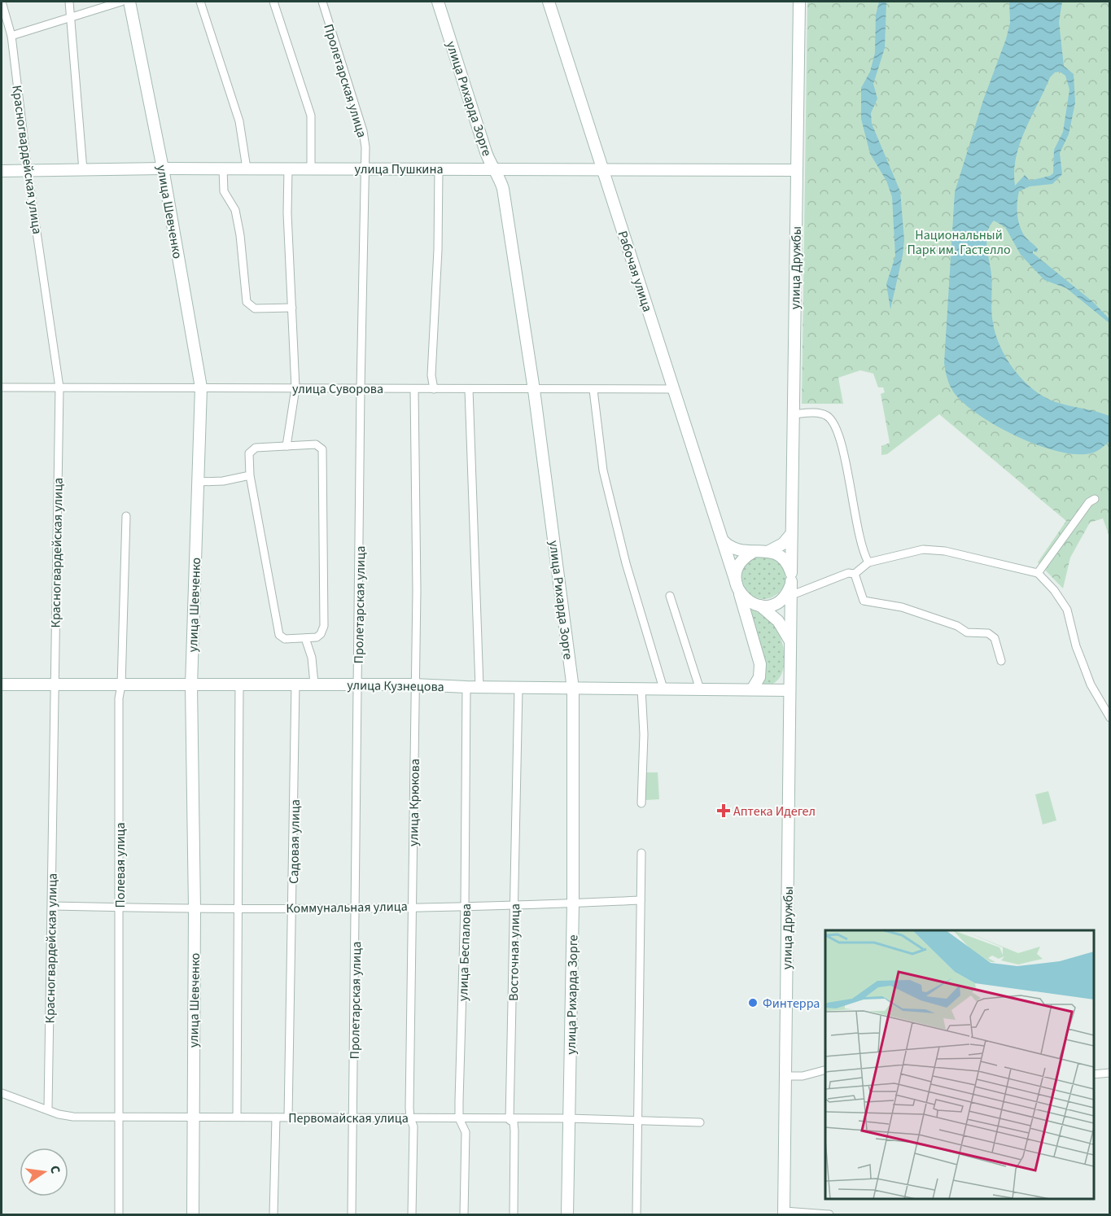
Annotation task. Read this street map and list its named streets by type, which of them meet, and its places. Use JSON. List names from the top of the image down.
{
  "streets": {
    "street": [
      "Пролетарская улица",
      "улица Рихарда Зорге",
      "Красногвардейская улица",
      "улица Пушкина",
      "улица Шевченко",
      "улица Дружбы",
      "Рабочая улица",
      "улица Суворова",
      "улица Кузнецова",
      "улица Крюкова",
      "Садовая улица",
      "Полевая улица",
      "Коммунальная улица",
      "улица Беспалова",
      "Восточная улица",
      "Первомайская улица"
    ]
  },
  "crossings": [
    ["Пролетарская улица", "улица Пушкина"],
    ["Пролетарская улица", "улица Суворова"],
    ["Пролетарская улица", "улица Кузнецова"],
    ["Пролетарская улица", "Коммунальная улица"],
    ["Пролетарская улица", "Первомайская улица"],
    ["улица Рихарда Зорге", "улица Пушкина"],
    ["улица Рихарда Зорге", "улица Суворова"],
    ["улица Рихарда Зорге", "улица Кузнецова"],
    ["улица Рихарда Зорге", "Коммунальная улица"],
    ["улица Рихарда Зорге", "Первомайская улица"],
    ["Красногвардейская улица", "улица Пушкина"],
    ["Красногвардейская улица", "улица Суворова"],
    ["Красногвардейская улица", "улица Кузнецова"],
    ["Красногвардейская улица", "Коммунальная улица"],
    ["Красногвардейская улица", "Первомайская улица"],
    ["улица Пушкина", "улица Шевченко"],
    ["улица Пушкина", "улица Дружбы"],
    ["улица Пушкина", "Рабочая улица"],
    ["улица Шевченко", "улица Суворова"],
    ["улица Шевченко", "улица Кузнецова"],
    ["улица Шевченко", "Коммунальная улица"],
    ["улица Шевченко", "Первомайская улица"],
    ["улица Дружбы", "Рабочая улица"],
    ["улица Дружбы", "улица Кузнецова"],
    ["Рабочая улица", "улица Суворова"],
    ["Рабочая улица", "улица Кузнецова"],
    ["улица Суворова", "улица Крюкова"],
    ["улица Кузнецова", "улица Крюкова"],
    ["улица Кузнецова", "Садовая улица"],
    ["улица Кузнецова", "Полевая улица"],
    ["улица Кузнецова", "улица Беспалова"],
    ["улица Кузнецова", "Восточная улица"],
    ["улица Крюкова", "Коммунальная улица"],
    ["улица Крюкова", "Первомайская улица"],
    ["Садовая улица", "Коммунальная улица"],
    ["Садовая улица", "Первомайская улица"],
    ["Полевая улица", "Коммунальная улица"],
    ["Полевая улица", "Первомайская улица"],
    ["Коммунальная улица", "улица Беспалова"],
    ["Коммунальная улица", "Восточная улица"],
    ["улица Беспалова", "Первомайская улица"],
    ["Восточная улица", "Первомайская улица"]
  ],
  "parks": ["Национальный Парк им. Гастелло"],
  "places": {
    "health": ["Аптека Идегел"],
    "other": ["Финтерра"]
  },
  "north": "right"
}
